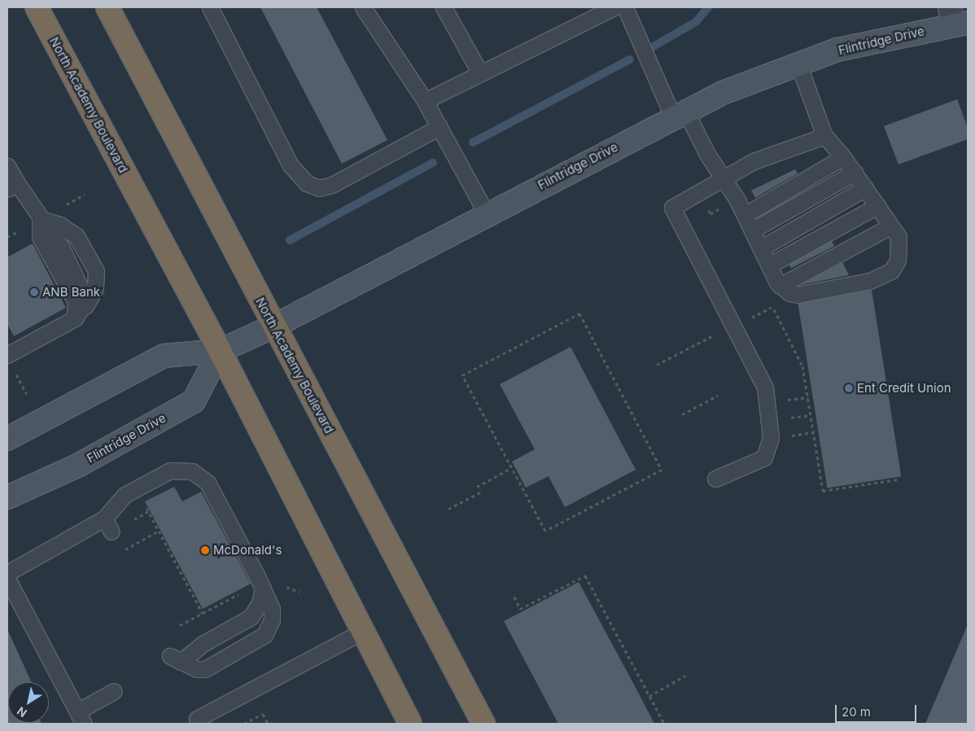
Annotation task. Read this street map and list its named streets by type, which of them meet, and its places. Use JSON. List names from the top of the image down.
{
  "streets": {
    "highway": ["North Academy Boulevard"],
    "street": ["Flintridge Drive"]
  },
  "crossings": [
    ["Flintridge Drive", "North Academy Boulevard"]
  ],
  "places": ["ANB Bank", "Ent Credit Union", "McDonald's"],
  "scale_bar": "20 m",
  "north": "bottom left"
}
